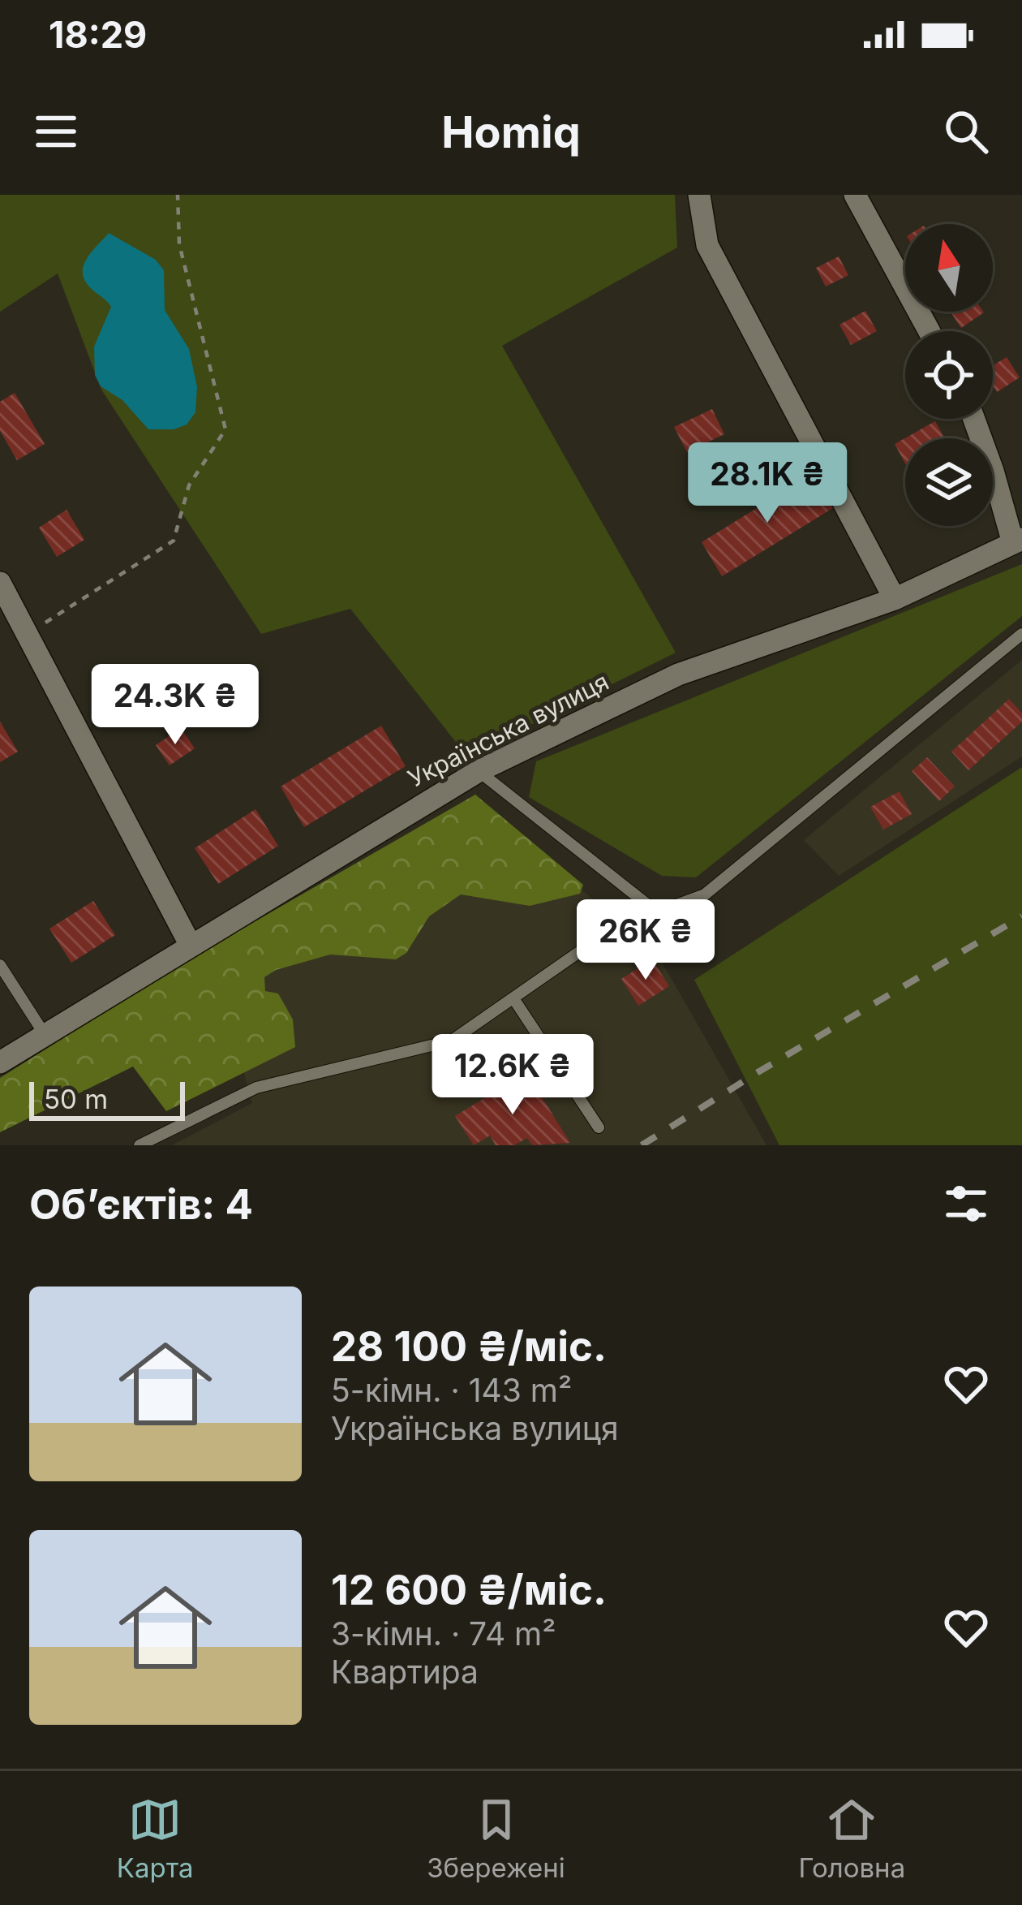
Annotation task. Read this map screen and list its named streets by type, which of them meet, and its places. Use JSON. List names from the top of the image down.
{
  "streets": {
    "street": ["Українська вулиця"]
  },
  "scale_bar": "50 m",
  "north": "top",
  "page": {
    "status": "18:29",
    "header": "Homiq",
    "price": [
      "28.1K ₴",
      "24.3K ₴",
      "26K ₴",
      "12.6K ₴"
    ],
    "scale": "50 m",
    "heading": "Об’єктів: 4",
    "list": [
      {
        "name": "28 100 ₴/міс.",
        "note": "5-кімн. · 143 m² · Українська вулиця"
      },
      {
        "name": "12 600 ₴/міс.",
        "note": "3-кімн. · 74 m² · Квартира"
      }
    ],
    "tabs": ["Карта", "Збережені", "Головна"]
  }
}
